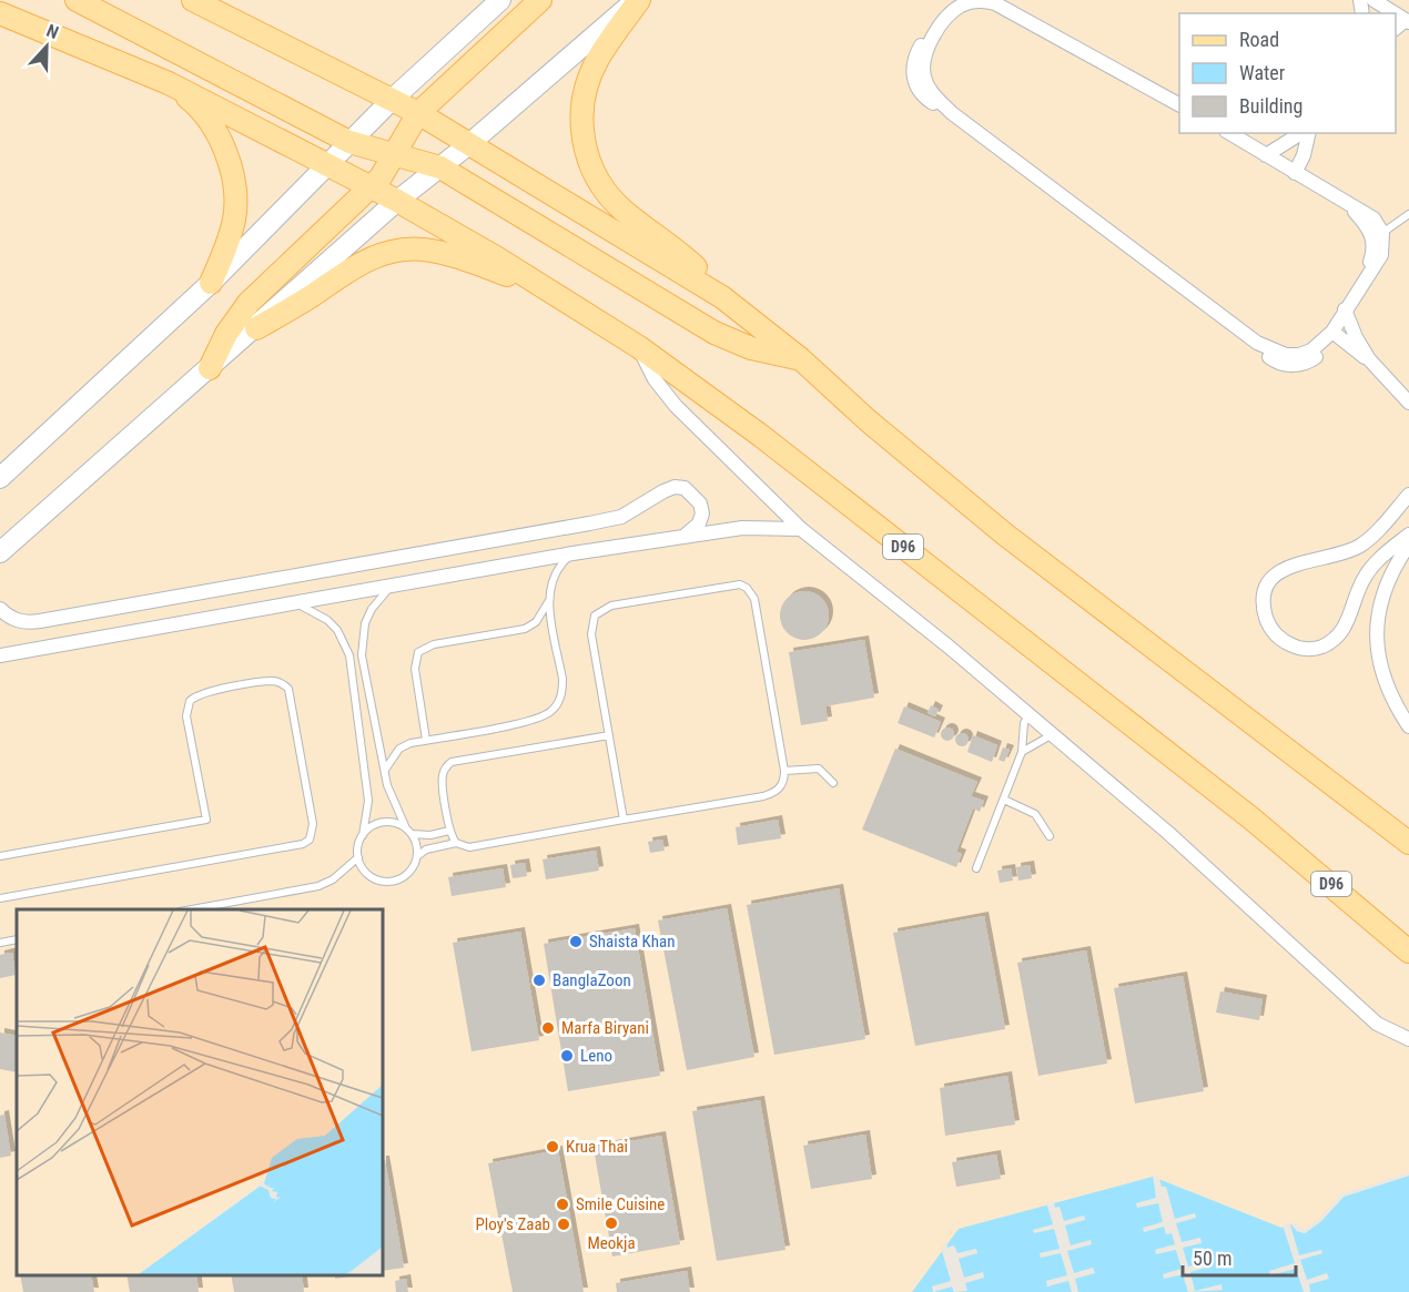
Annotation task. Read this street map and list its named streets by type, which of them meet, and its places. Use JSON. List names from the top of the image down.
{
  "streets": {
    "main road": ["D96"]
  },
  "places": [
    "Shaista Khan",
    "BanglaZoon",
    "Marfa Biryani",
    "Leno",
    "Krua Thai",
    "Smile Cuisine",
    "Meokja",
    "Ploy's Zaab"
  ],
  "legend": ["Road", "Water", "Building"],
  "scale_bar": "50 m",
  "north": "top"
}
